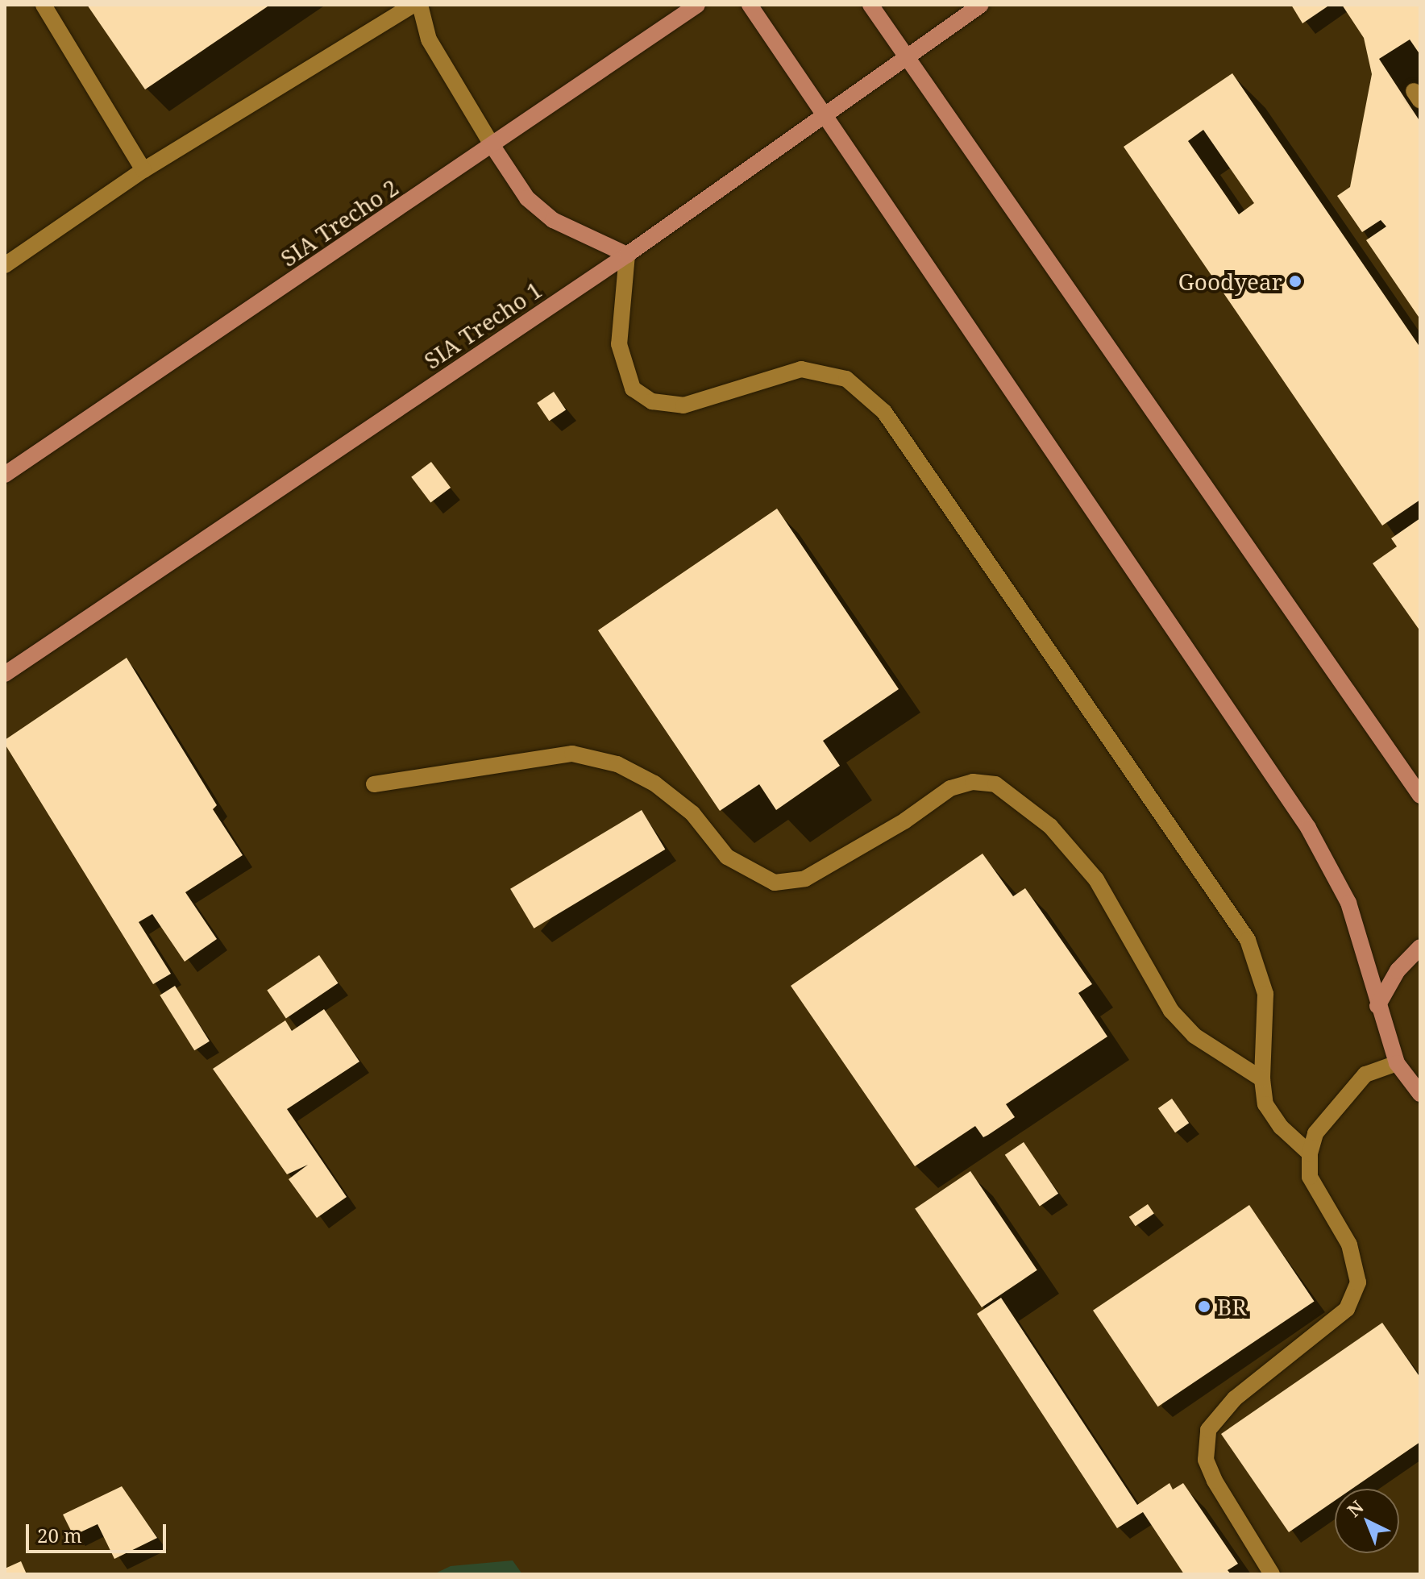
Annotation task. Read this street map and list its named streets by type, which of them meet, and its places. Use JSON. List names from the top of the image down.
{
  "streets": {
    "main road": ["SIA Trecho 2", "SIA Trecho 1"]
  },
  "places": ["Goodyear", "BR"],
  "scale_bar": "20 m",
  "north": "top left"
}
